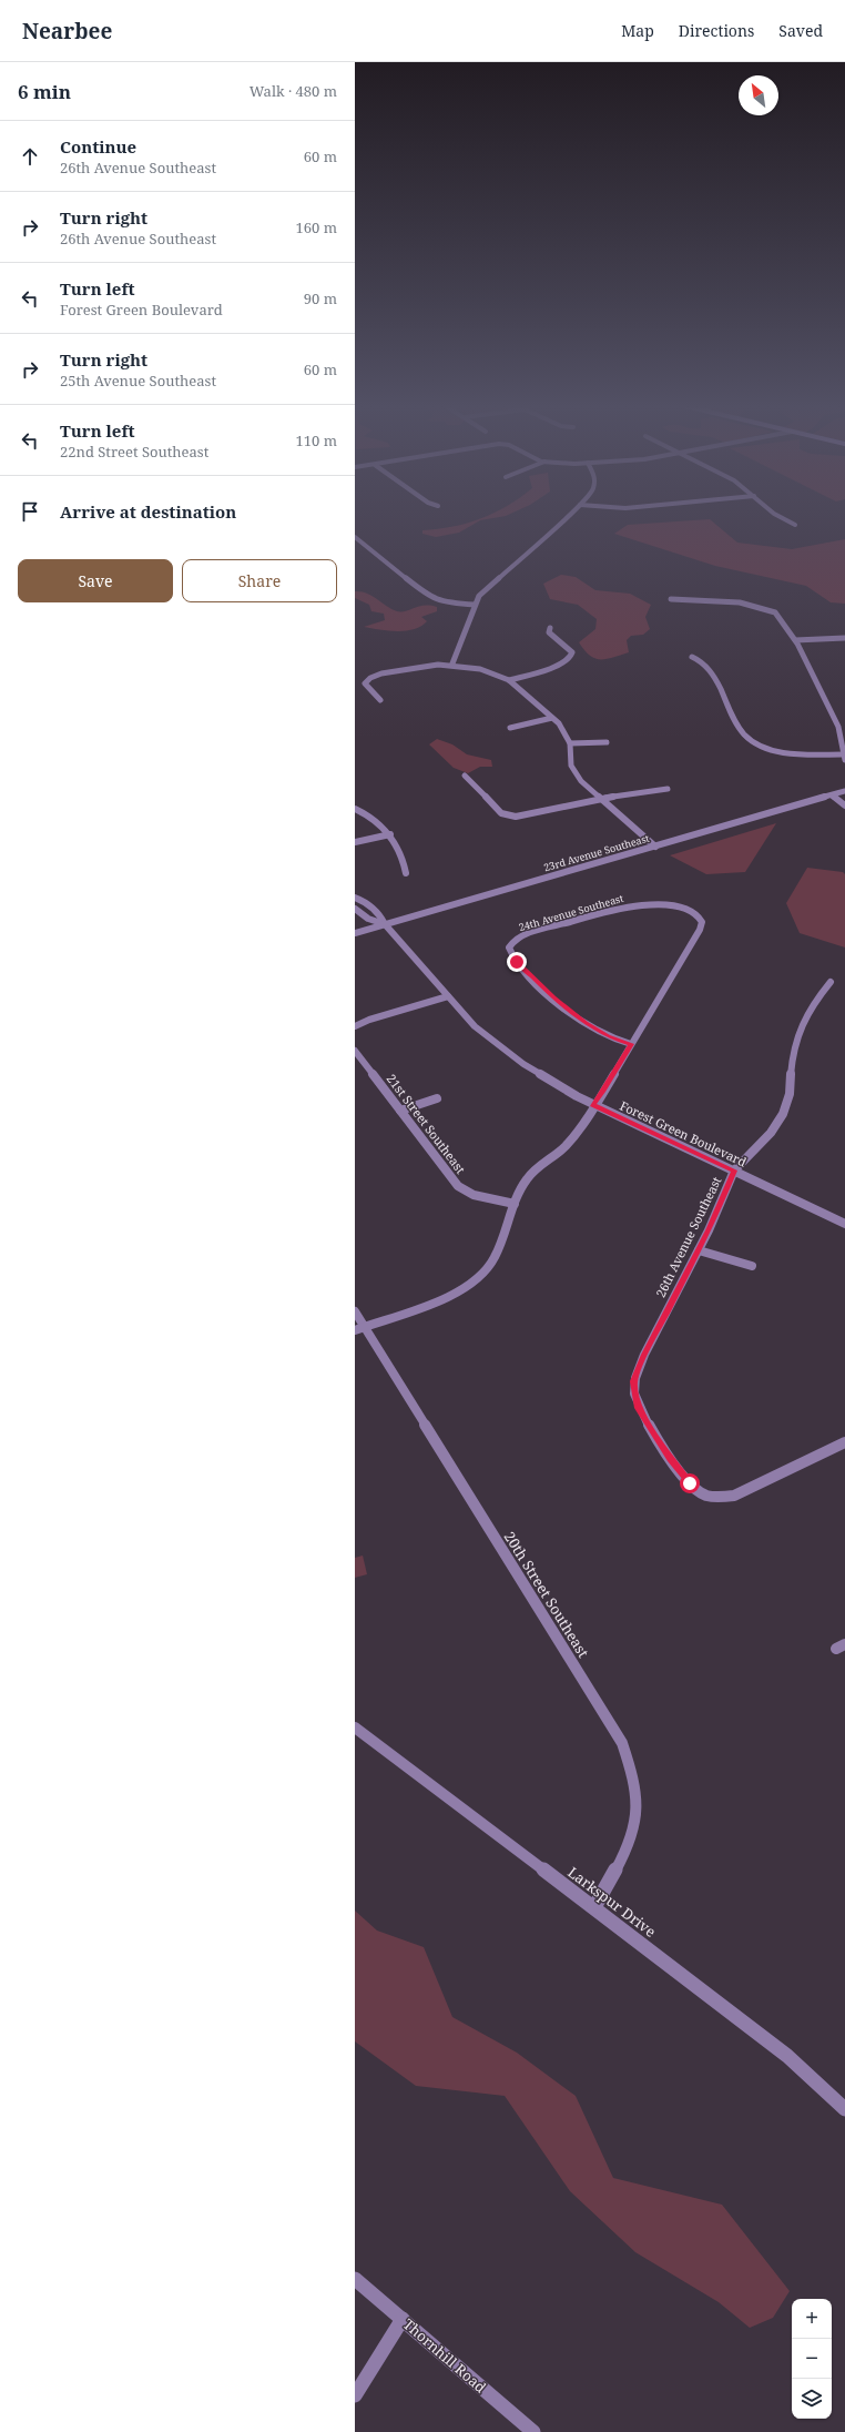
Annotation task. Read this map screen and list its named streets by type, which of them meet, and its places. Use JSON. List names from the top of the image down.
{
  "streets": {
    "street": [
      "23rd Avenue Southeast",
      "24th Avenue Southeast",
      "21st Street Southeast",
      "Forest Green Boulevard",
      "26th Avenue Southeast",
      "20th Street Southeast",
      "Larkspur Drive",
      "Thornhill Road"
    ]
  },
  "crossings": [
    ["23rd Avenue Southeast", "Forest Green Boulevard"],
    ["Forest Green Boulevard", "26th Avenue Southeast"],
    ["20th Street Southeast", "Larkspur Drive"]
  ],
  "north": "top left",
  "page": {
    "header": "Nearbee",
    "nav": ["Map", "Directions", "Saved"],
    "heading": ["6 min", "Walk · 480 m"],
    "list": [
      ["Continue", "26th Avenue Southeast", "60 m"],
      ["Turn right", "26th Avenue Southeast", "160 m"],
      ["Turn left", "Forest Green Boulevard", "90 m"],
      ["Turn right", "25th Avenue Southeast", "60 m"],
      ["Turn left", "22nd Street Southeast", "110 m"],
      "Arrive at destination"
    ],
    "buttons": ["Save", "Share"],
    "map_buttons": ["+", "−"]
  }
}
